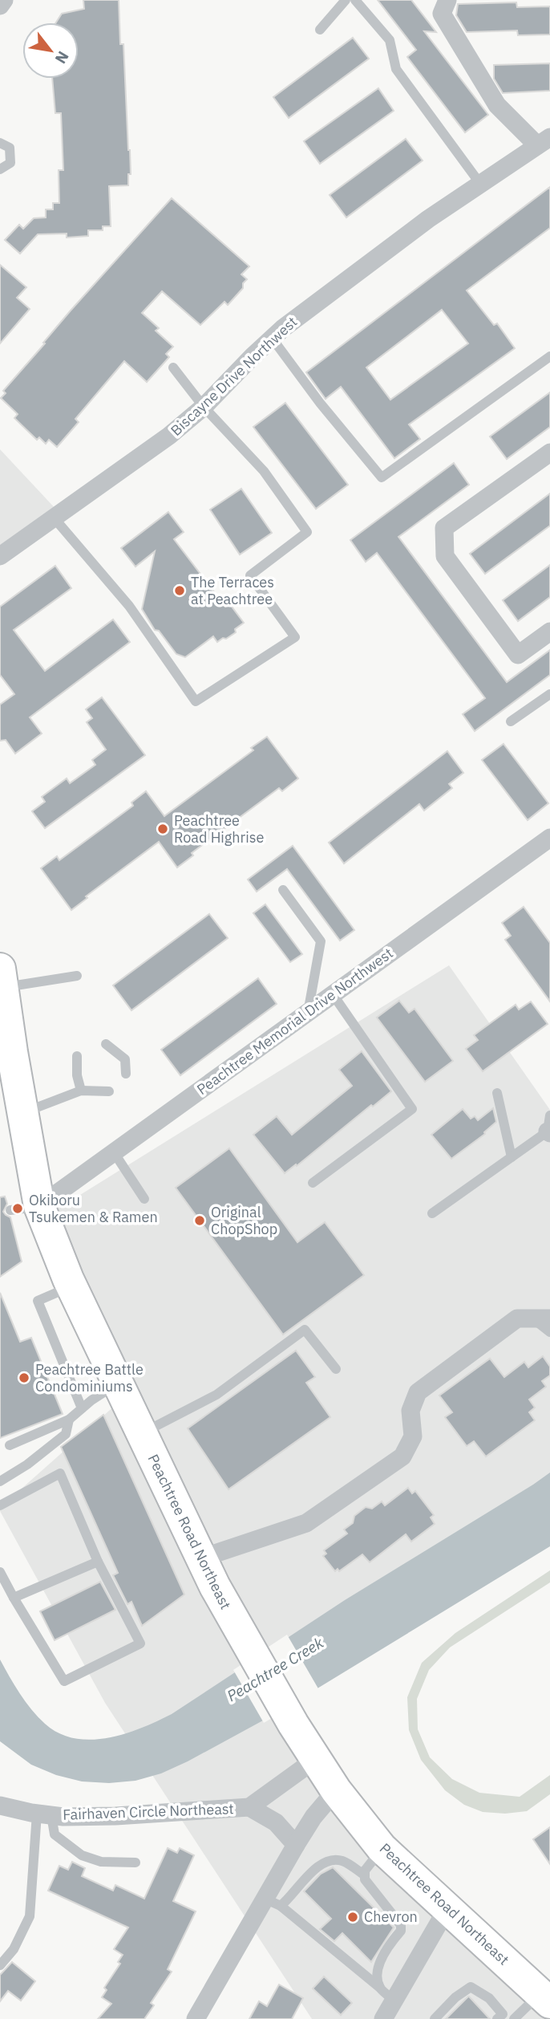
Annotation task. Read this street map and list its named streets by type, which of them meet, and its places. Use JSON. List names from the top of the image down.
{
  "streets": {
    "highway": ["Peachtree Road Northeast"],
    "street": ["Biscayne Drive Northwest", "Peachtree Memorial Drive Northwest", "Fairhaven Circle Northeast"]
  },
  "crossings": [
    ["Peachtree Memorial Drive Northwest", "Peachtree Road Northeast"],
    ["Peachtree Road Northeast", "Fairhaven Circle Northeast"]
  ],
  "water": ["Peachtree Creek"],
  "places": [
    "The Terraces at Peachtree",
    "Peachtree Road Highrise",
    "Okiboru Tsukemen & Ramen",
    "Original ChopShop",
    "Peachtree Battle Condominiums",
    "Chevron"
  ],
  "north": "bottom right"
}
